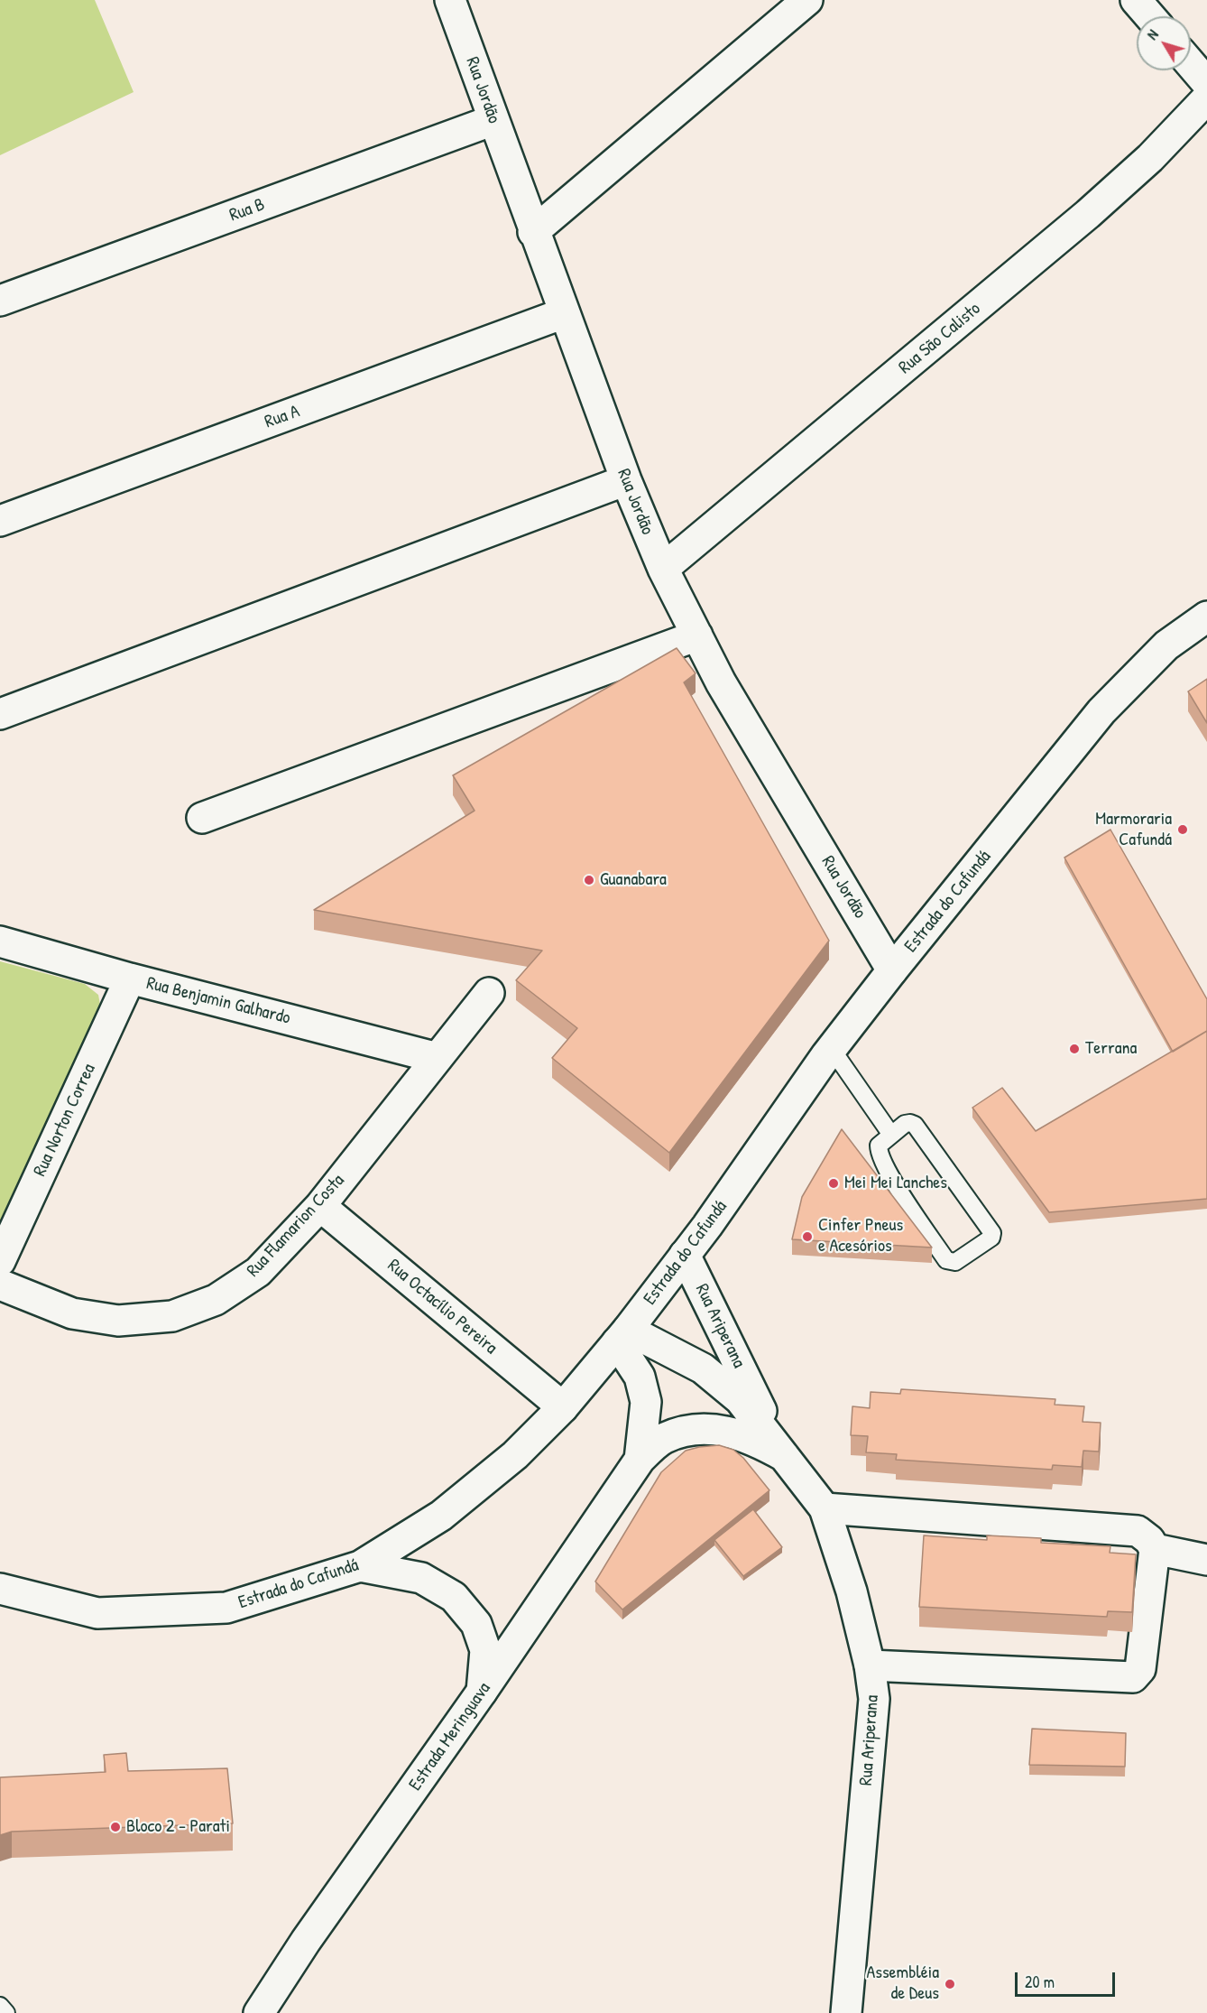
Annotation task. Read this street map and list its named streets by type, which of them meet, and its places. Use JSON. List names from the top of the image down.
{
  "streets": {
    "street": [
      "Rua Jordão",
      "Rua B",
      "Rua São Calisto",
      "Rua A",
      "Estrada do Cafundá",
      "Rua Benjamin Galhardo",
      "Rua Norton Correa",
      "Rua Flamarion Costa",
      "Rua Octacílio Pereira",
      "Rua Ariperana",
      "Estrada Meringuava"
    ]
  },
  "crossings": [
    ["Rua Jordão", "Rua B"],
    ["Rua Jordão", "Rua São Calisto"],
    ["Rua Jordão", "Rua A"],
    ["Rua Jordão", "Estrada do Cafundá"],
    ["Estrada do Cafundá", "Rua Octacílio Pereira"],
    ["Estrada do Cafundá", "Rua Ariperana"],
    ["Estrada do Cafundá", "Estrada Meringuava"],
    ["Rua Benjamin Galhardo", "Rua Norton Correa"],
    ["Rua Benjamin Galhardo", "Rua Flamarion Costa"],
    ["Rua Flamarion Costa", "Rua Octacílio Pereira"],
    ["Rua Ariperana", "Estrada Meringuava"]
  ],
  "places": [
    "Marmoraria Cafundá",
    "Guanabara",
    "Terrana",
    "Mei Mei Lanches",
    "Cinfer Pneus e Acesórios",
    "Bloco 2 - Parati",
    "Assembléia de Deus"
  ],
  "scale_bar": "20 m",
  "north": "top left"
}
